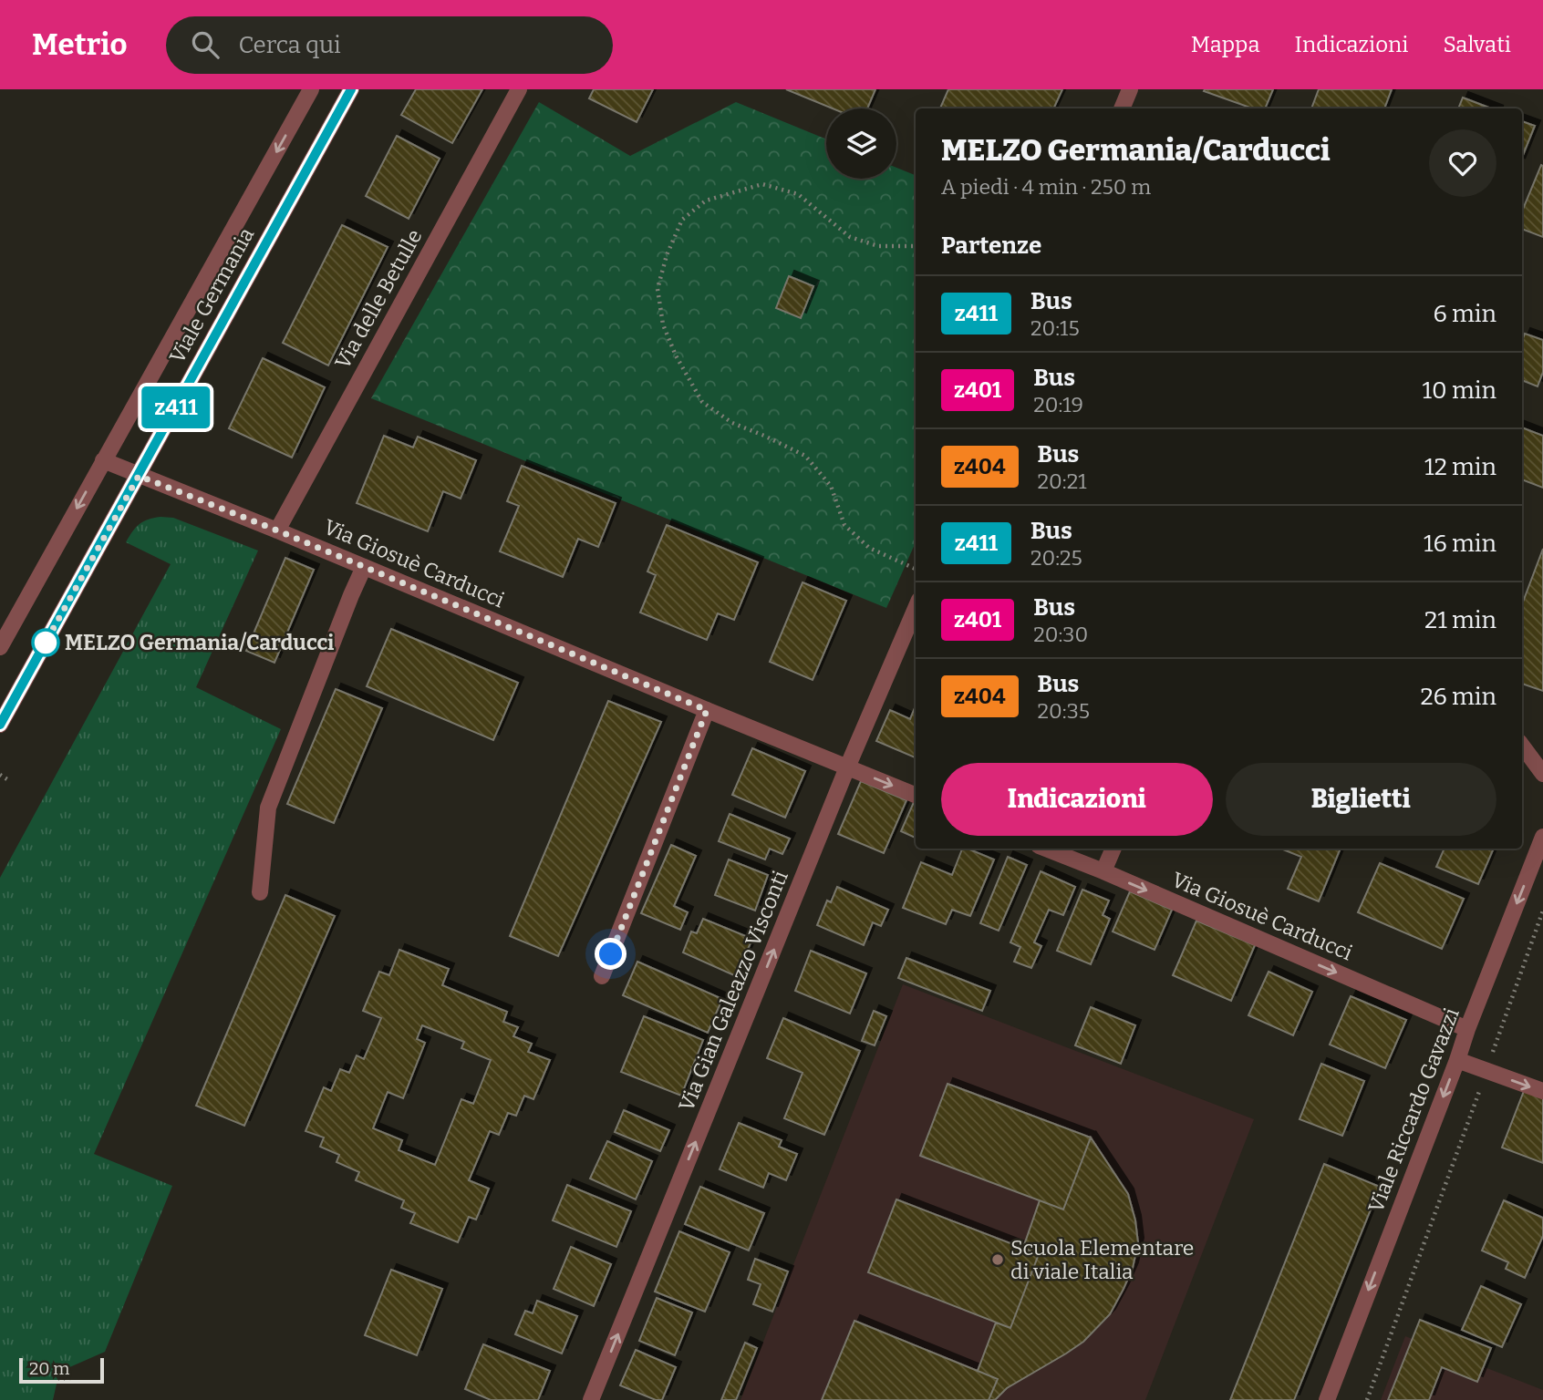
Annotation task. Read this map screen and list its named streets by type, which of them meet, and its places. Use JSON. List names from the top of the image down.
{
  "streets": {
    "street": [
      "Viale Germania",
      "Via delle Betulle",
      "Via Giosuè Carducci",
      "Via Gian Galeazzo Visconti",
      "Viale Riccardo Gavazzi"
    ]
  },
  "crossings": [
    ["Viale Germania", "Via Giosuè Carducci"],
    ["Via delle Betulle", "Via Giosuè Carducci"],
    ["Via Giosuè Carducci", "Via Gian Galeazzo Visconti"],
    ["Via Giosuè Carducci", "Viale Riccardo Gavazzi"]
  ],
  "one_way": ["Via Giosuè Carducci", "Via Gian Galeazzo Visconti", "Viale Riccardo Gavazzi"],
  "places": ["MELZO Germania/Carducci", "Scuola Elementare di viale Italia"],
  "lines": ["bus line z411"],
  "scale_bar": "20 m",
  "page": {
    "header": "Metrio",
    "search": "Cerca qui",
    "nav": ["Mappa", "Indicazioni", "Salvati"],
    "on_map": "z411",
    "heading": [
      ["MELZO Germania/Carducci", "A piedi · 4 min · 250 m"],
      "Partenze"
    ],
    "list": [
      {
        "mark": "z411",
        "name": "Bus",
        "note": "20:15",
        "value": "6 min"
      },
      {
        "mark": "z401",
        "name": "Bus",
        "note": "20:19",
        "value": "10 min"
      },
      {
        "mark": "z404",
        "name": "Bus",
        "note": "20:21",
        "value": "12 min"
      },
      {
        "mark": "z411",
        "name": "Bus",
        "note": "20:25",
        "value": "16 min"
      },
      {
        "mark": "z401",
        "name": "Bus",
        "note": "20:30",
        "value": "21 min"
      },
      {
        "mark": "z404",
        "name": "Bus",
        "note": "20:35",
        "value": "26 min"
      }
    ],
    "buttons": ["Indicazioni", "Biglietti"],
    "scale": "20 m"
  }
}
